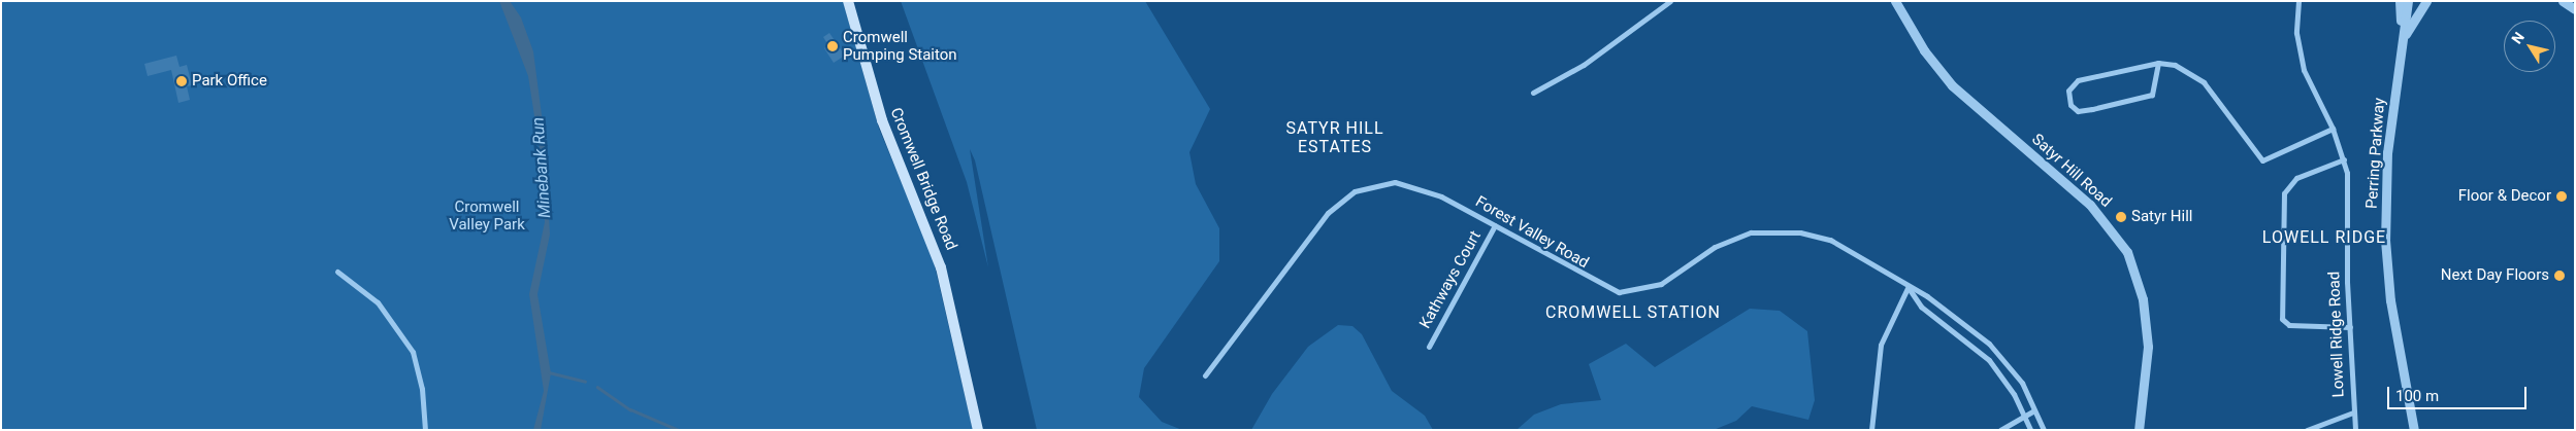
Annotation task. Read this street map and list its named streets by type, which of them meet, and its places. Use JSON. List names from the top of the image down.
{
  "streets": {
    "main road": ["Cromwell Bridge Road"],
    "street": [
      "Perring Parkway",
      "Satyr Hill Road",
      "Forest Valley Road",
      "Kathways Court",
      "Lowell Ridge Road"
    ]
  },
  "crossings": [
    ["Forest Valley Road", "Kathways Court"]
  ],
  "districts": ["SATYR HILL ESTATES", "LOWELL RIDGE", "CROMWELL STATION"],
  "water": ["Minebank Run"],
  "parks": ["Cromwell Valley Park"],
  "places": [
    "Cromwell Pumping Staiton",
    "Park Office",
    "Floor & Decor",
    "Satyr Hill",
    "Next Day Floors"
  ],
  "scale_bar": "100 m",
  "north": "top left"
}
